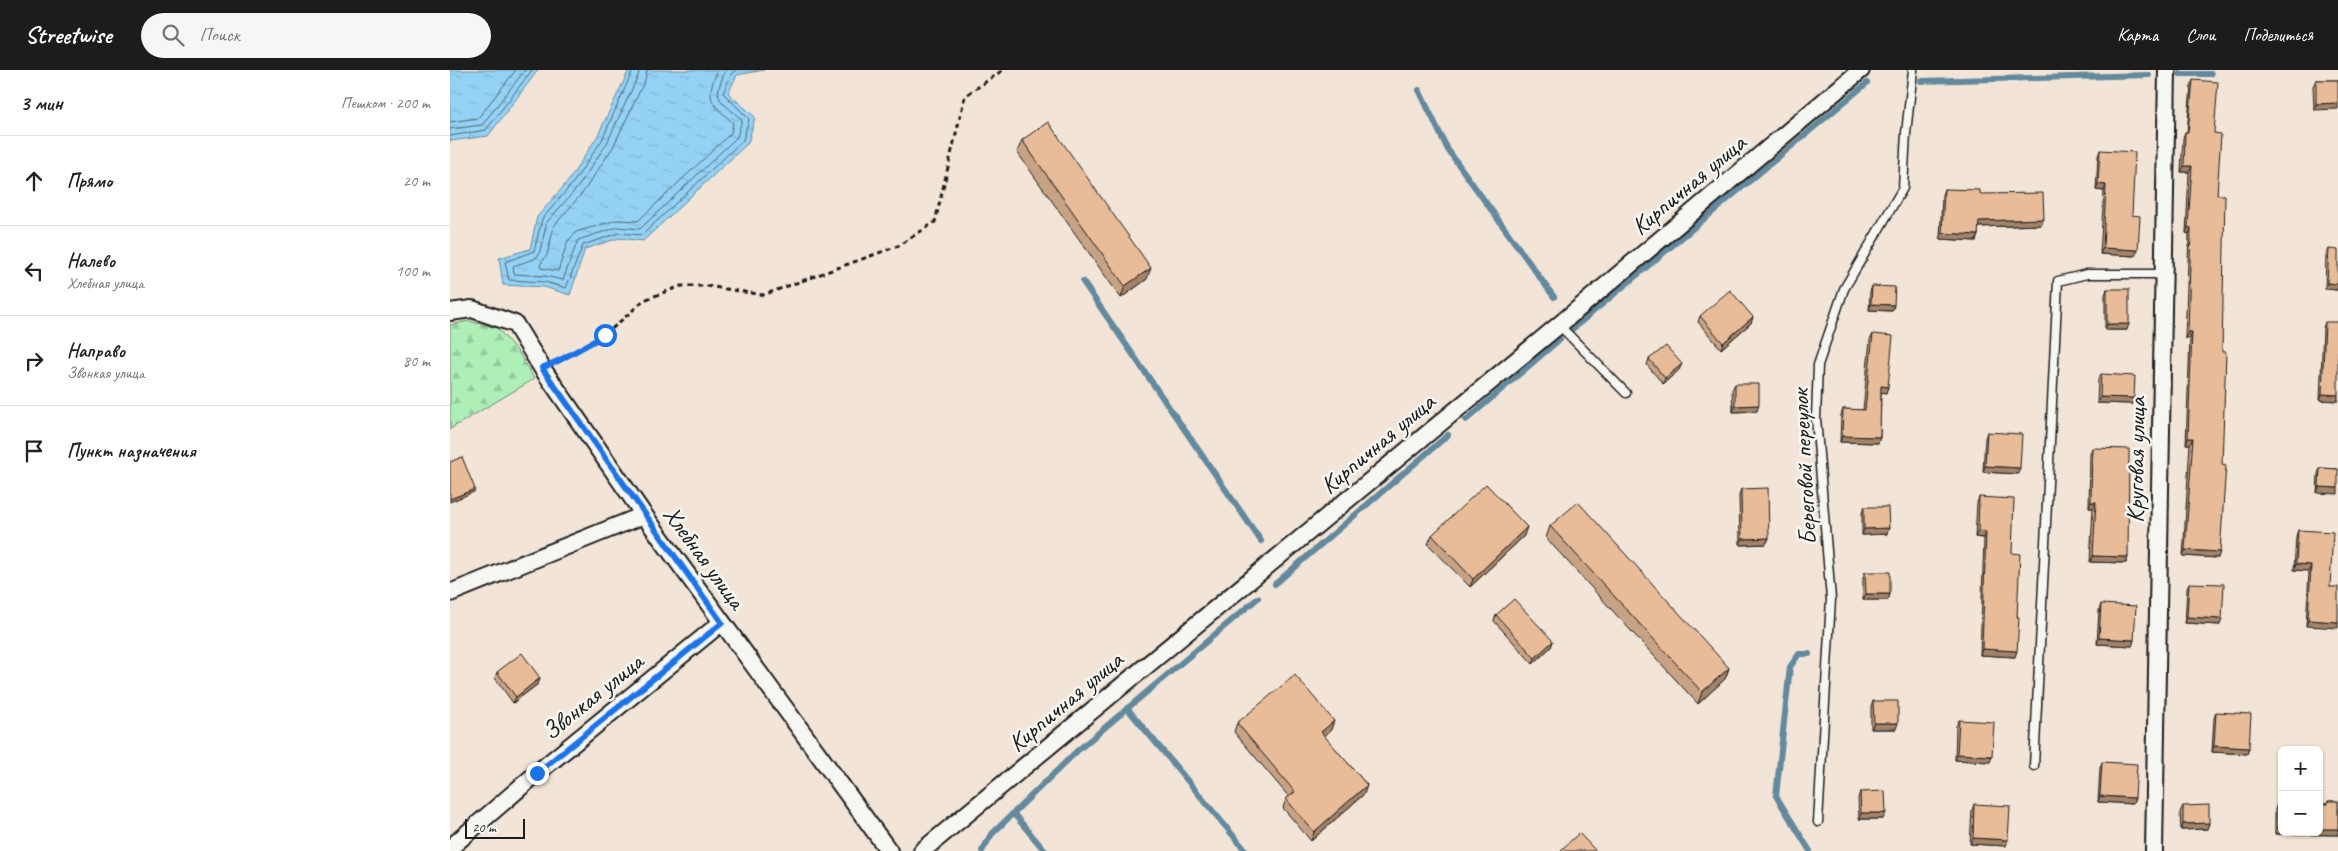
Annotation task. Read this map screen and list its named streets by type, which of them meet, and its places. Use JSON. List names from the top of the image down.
{
  "streets": {
    "street": [
      "Кирпичная улица",
      "Круговая улица",
      "Хлебная улица",
      "Звонкая улица"
    ],
    "lane": ["Береговой переулок"]
  },
  "crossings": [
    ["Хлебная улица", "Звонкая улица"]
  ],
  "scale_bar": "20 m",
  "page": {
    "header": "Streetwise",
    "search": "Поиск",
    "nav": ["Карта", "Слои", "Поделиться"],
    "heading": ["3 мин", "Пешком · 200 m"],
    "list": [
      ["Прямо", "20 m"],
      ["Налево", "Хлебная улица", "100 m"],
      ["Направо", "Звонкая улица", "80 m"],
      "Пункт назначения"
    ],
    "map_buttons": ["+", "−"],
    "scale": "20 m"
  }
}
